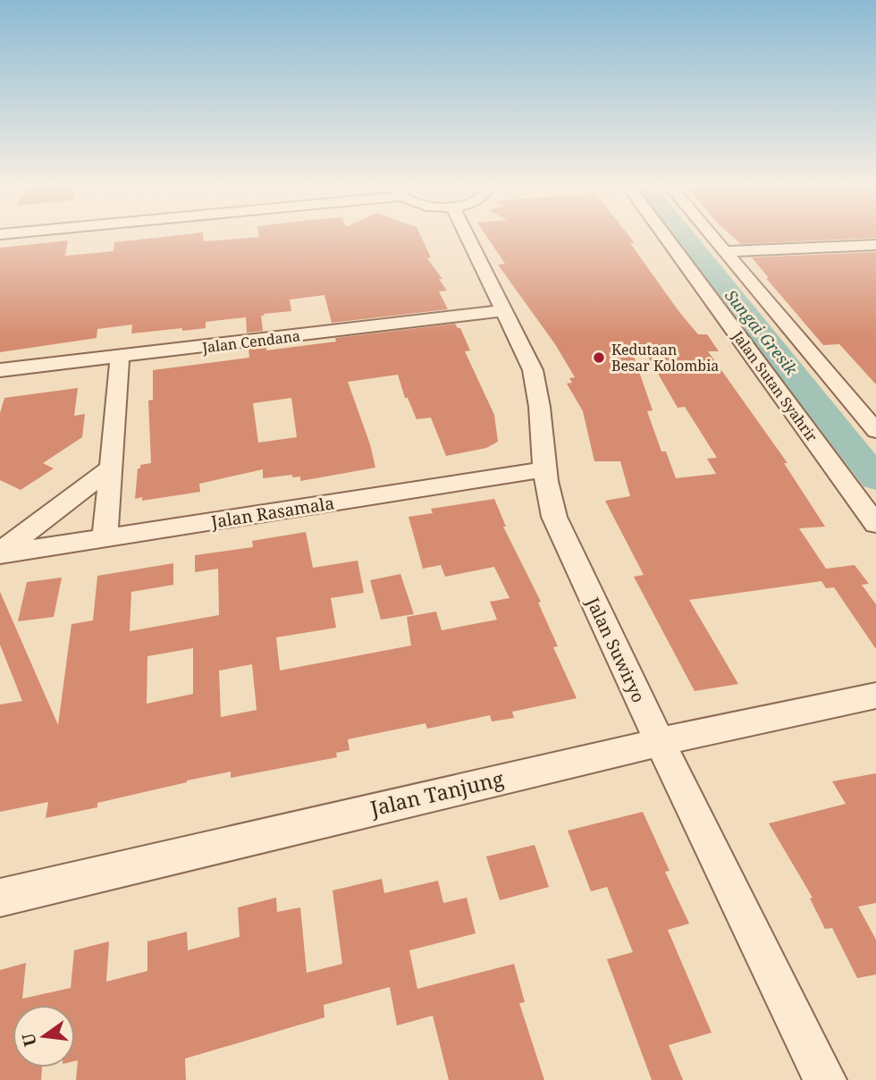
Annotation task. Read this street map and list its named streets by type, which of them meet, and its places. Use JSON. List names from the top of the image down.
{
  "streets": {
    "street": [
      "Jalan Cendana",
      "Jalan Sutan Syahrir",
      "Jalan Rasamala",
      "Jalan Suwiryo",
      "Jalan Tanjung"
    ]
  },
  "crossings": [
    ["Jalan Cendana", "Jalan Suwiryo"],
    ["Jalan Rasamala", "Jalan Suwiryo"],
    ["Jalan Suwiryo", "Jalan Tanjung"]
  ],
  "water": ["Sungai Gresik"],
  "places": ["Kedutaan Besar Kolombia"],
  "north": "left"
}
